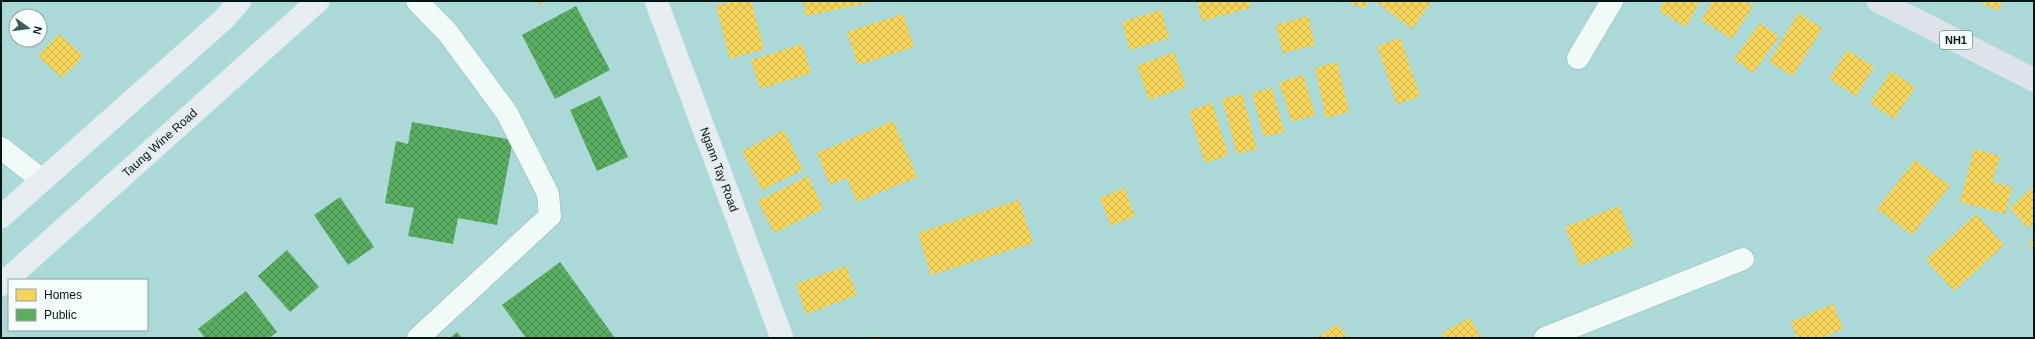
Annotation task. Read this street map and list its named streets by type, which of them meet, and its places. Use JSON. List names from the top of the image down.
{
  "streets": {
    "highway": ["NH1"],
    "main road": ["Taung Wine Road", "Ngann Tay Road"]
  },
  "legend": ["Homes", "Public"],
  "north": "right"
}
